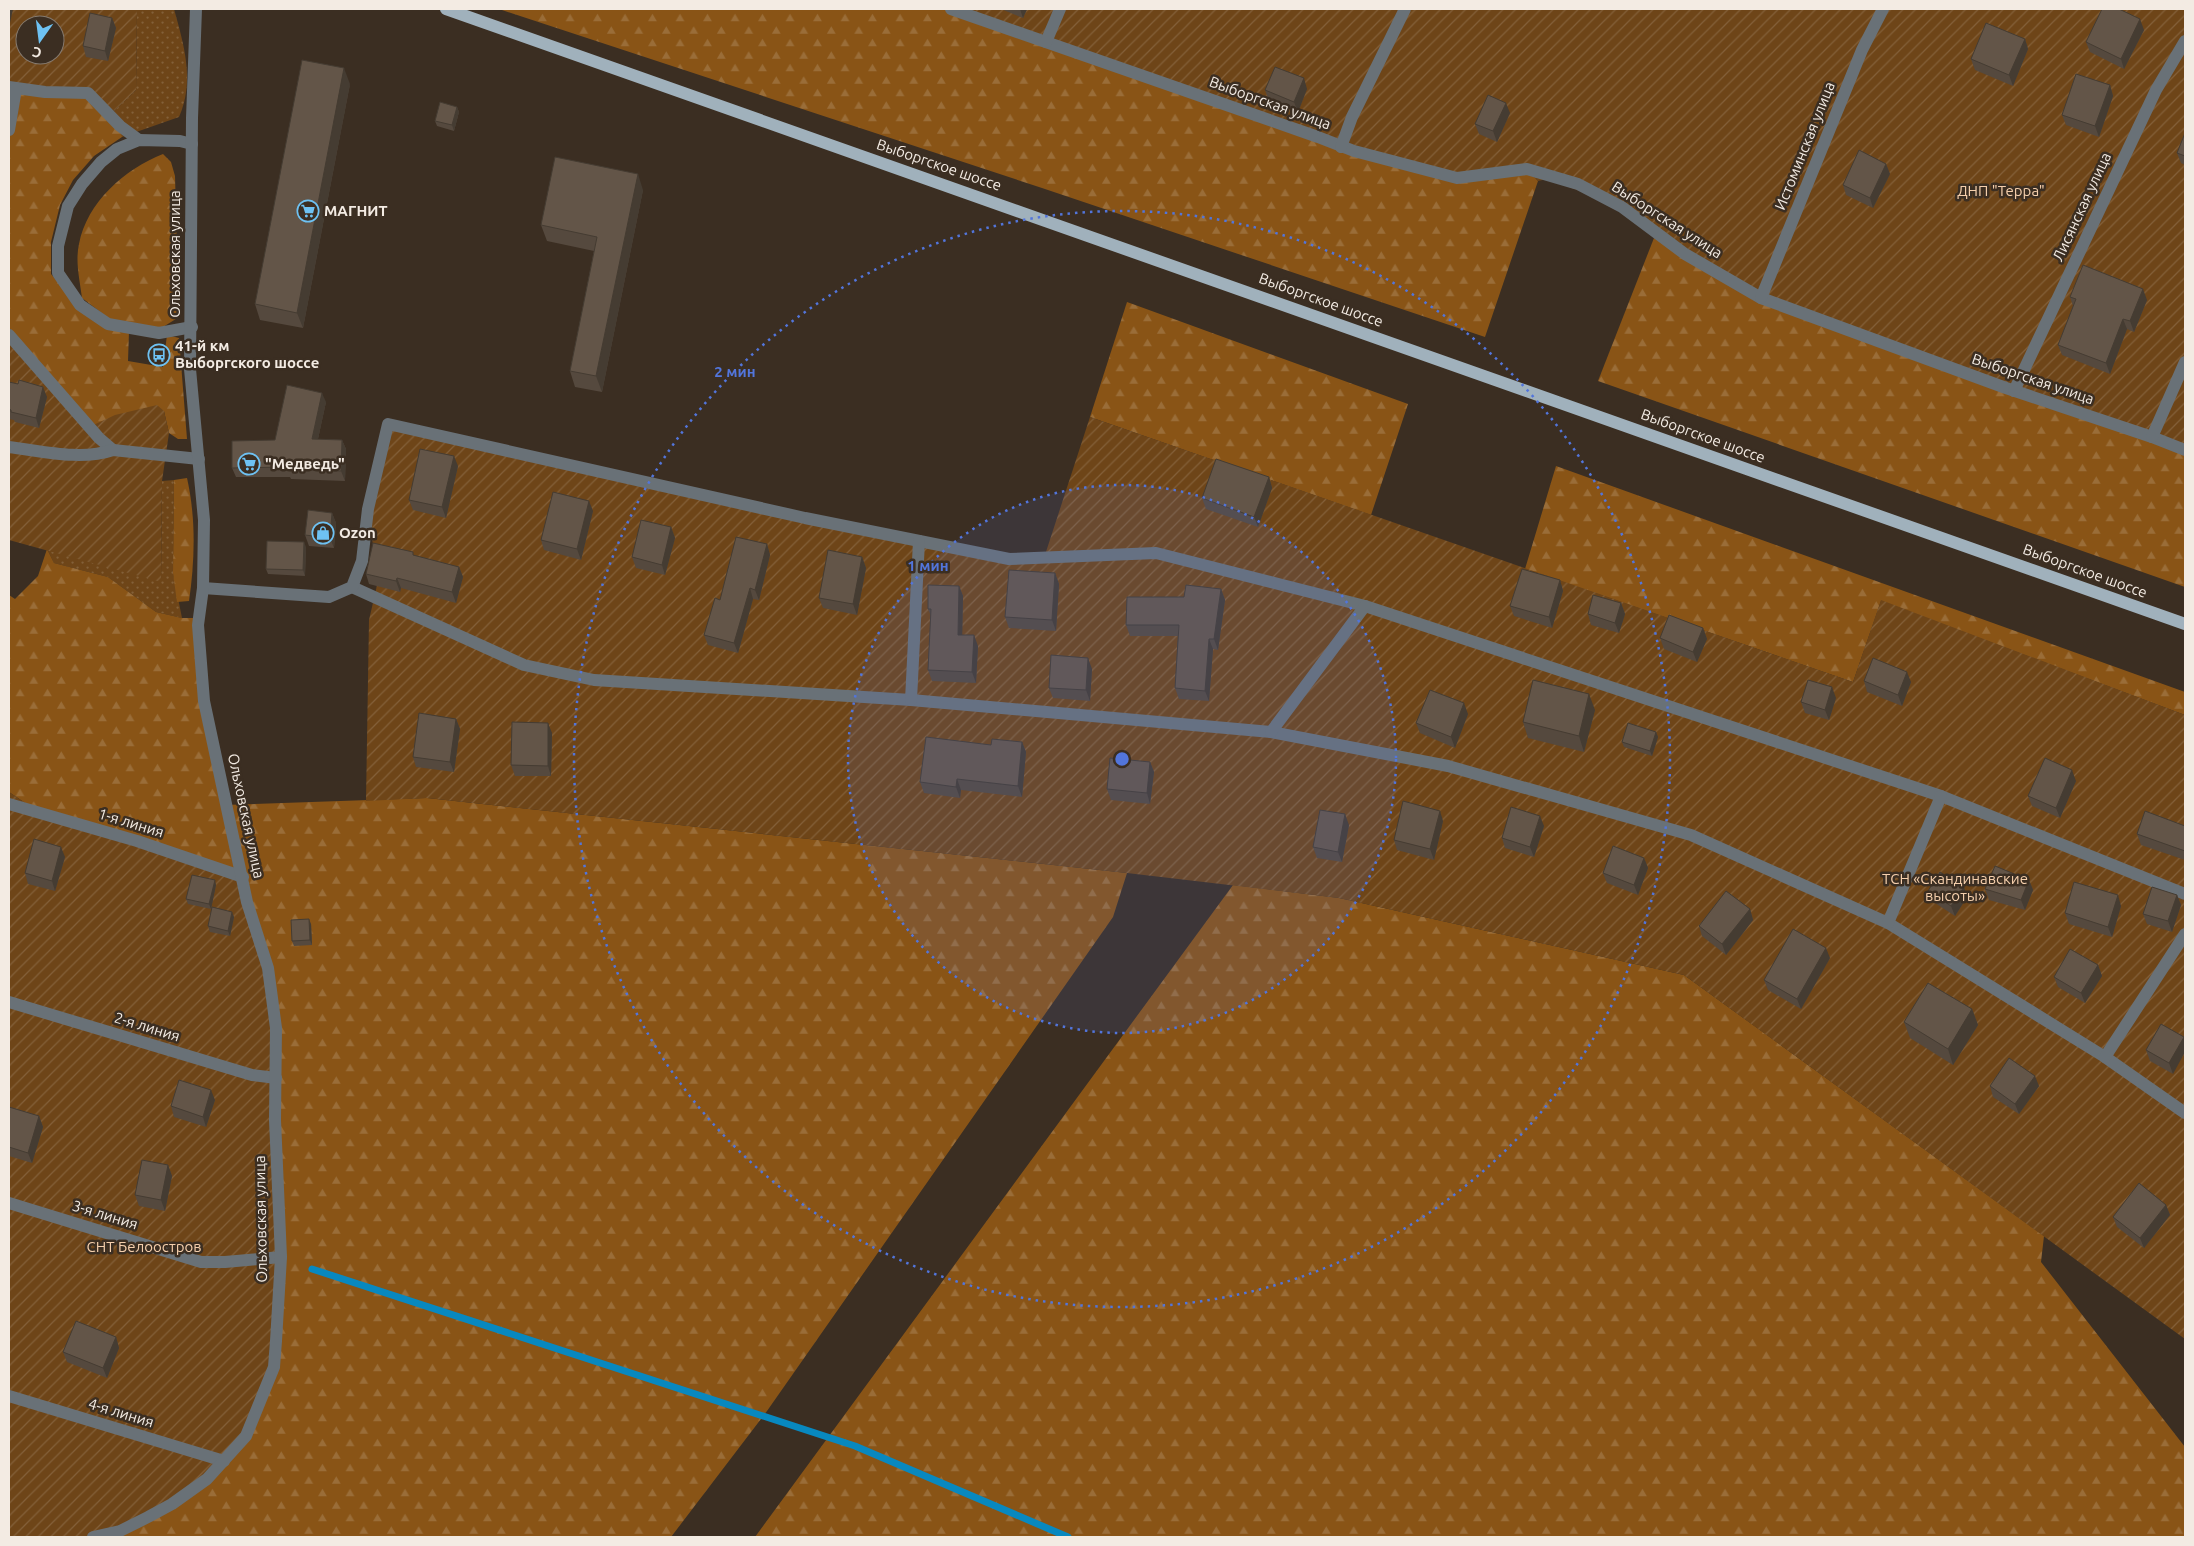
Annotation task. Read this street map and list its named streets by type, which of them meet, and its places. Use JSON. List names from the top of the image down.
{
  "streets": {
    "main road": ["Выборгское шоссе"],
    "street": [
      "Выборгская улица",
      "Истоминская улица",
      "Лисянская улица",
      "Ольховская улица",
      "1-я линия",
      "2-я линия",
      "3-я линия",
      "4-я линия"
    ]
  },
  "crossings": [
    ["Выборгская улица", "Истоминская улица"],
    ["Выборгская улица", "Лисянская улица"],
    ["Ольховская улица", "1-я линия"],
    ["Ольховская улица", "2-я линия"],
    ["Ольховская улица", "3-я линия"],
    ["Ольховская улица", "4-я линия"]
  ],
  "parks": ["ДНП \"Терра\"", "ТСН «Скандинавские высоты»", "СНТ Белоостров"],
  "places": {
    "supermarket": ["МАГНИТ", "\"Медведь\""],
    "bus stop": ["41-й км Выборгского шоссе"],
    "shop": ["Ozon"]
  },
  "north": "bottom",
  "rings": ["2 мин", "1 мин"]
}
